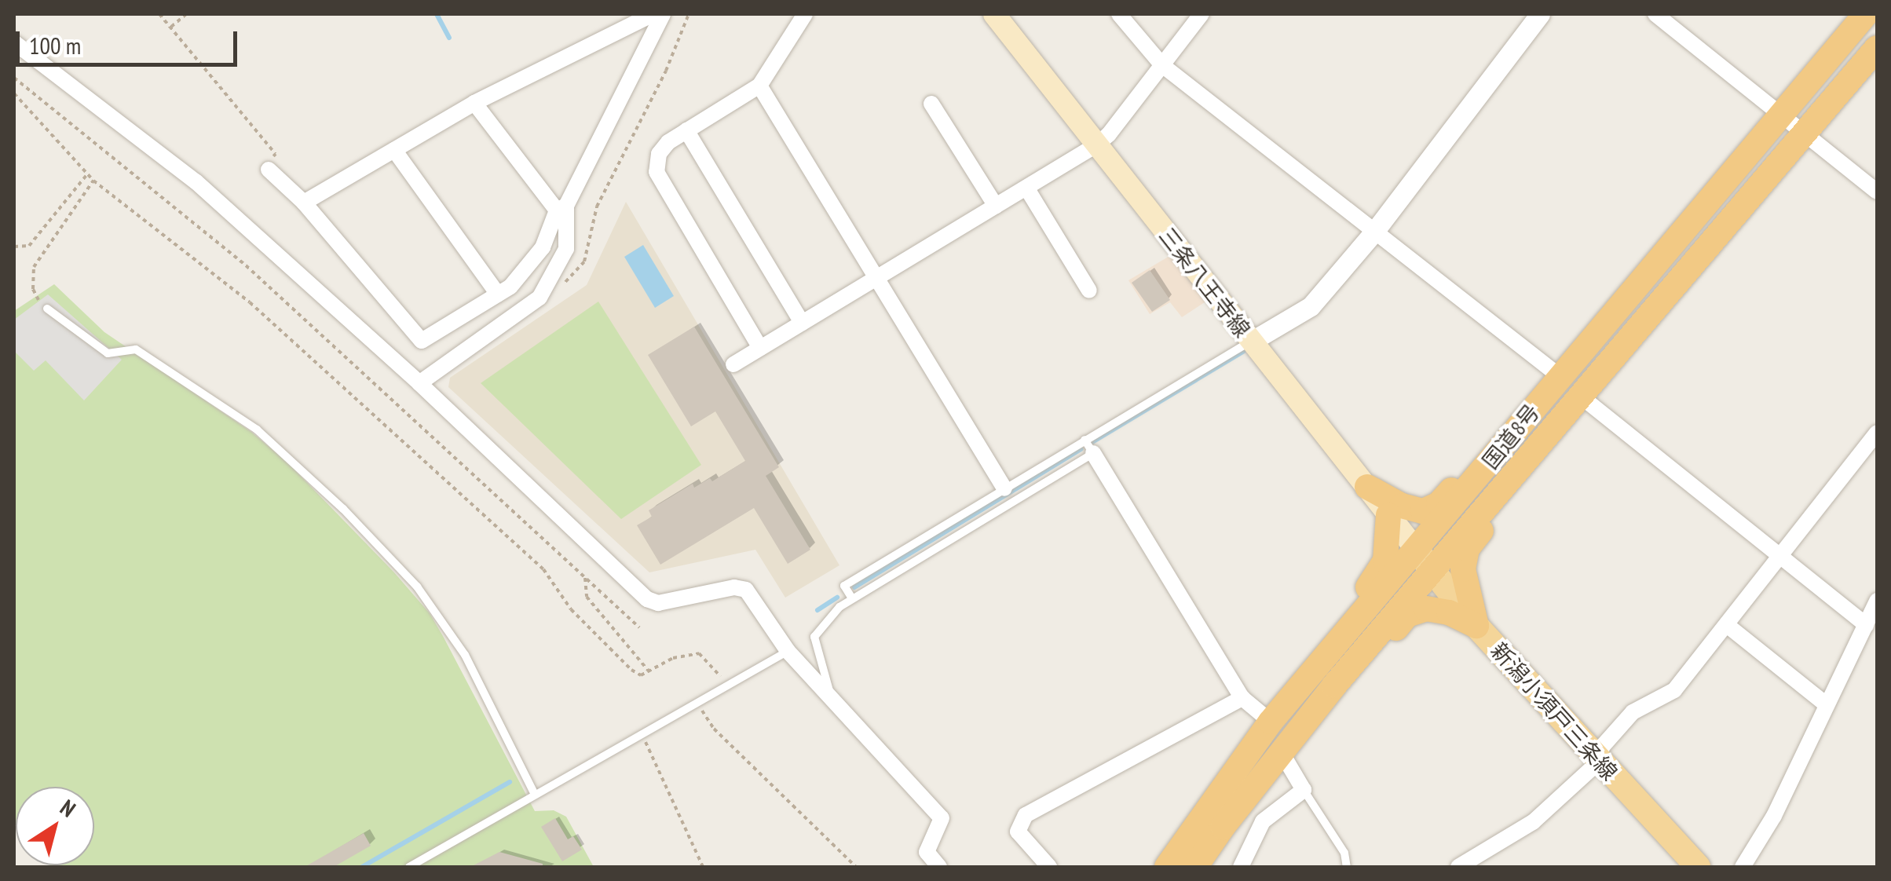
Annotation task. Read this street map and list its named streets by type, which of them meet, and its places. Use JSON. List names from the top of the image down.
{
  "streets": {
    "highway": ["国道8号"],
    "main road": ["三条八王寺線", "新潟小須戸三条線"]
  },
  "crossings": [
    ["三条八王寺線", "国道8号"],
    ["三条八王寺線", "新潟小須戸三条線"],
    ["国道8号", "新潟小須戸三条線"]
  ],
  "scale_bar": "100 m",
  "north": "top right"
}
